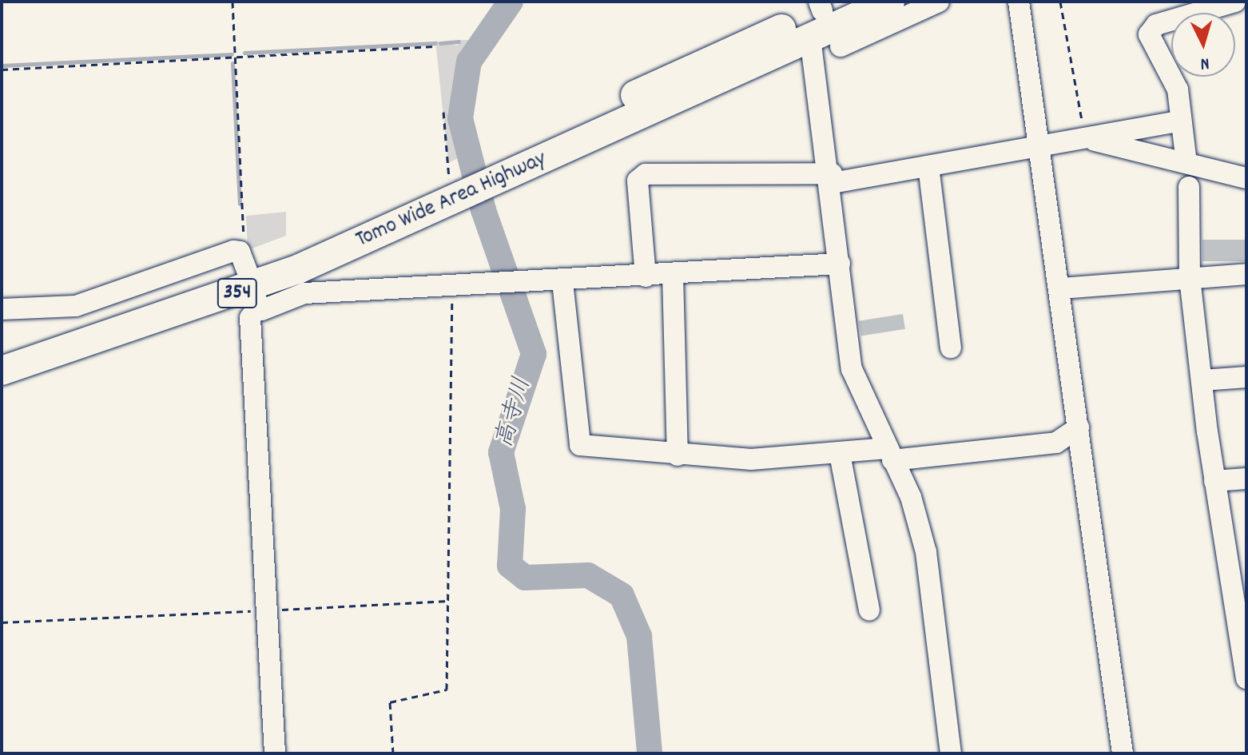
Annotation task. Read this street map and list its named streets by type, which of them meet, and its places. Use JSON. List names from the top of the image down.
{
  "streets": {
    "highway": ["Tomo Wide Area Highway", "354"]
  },
  "water": ["高寺川"],
  "north": "bottom"
}
